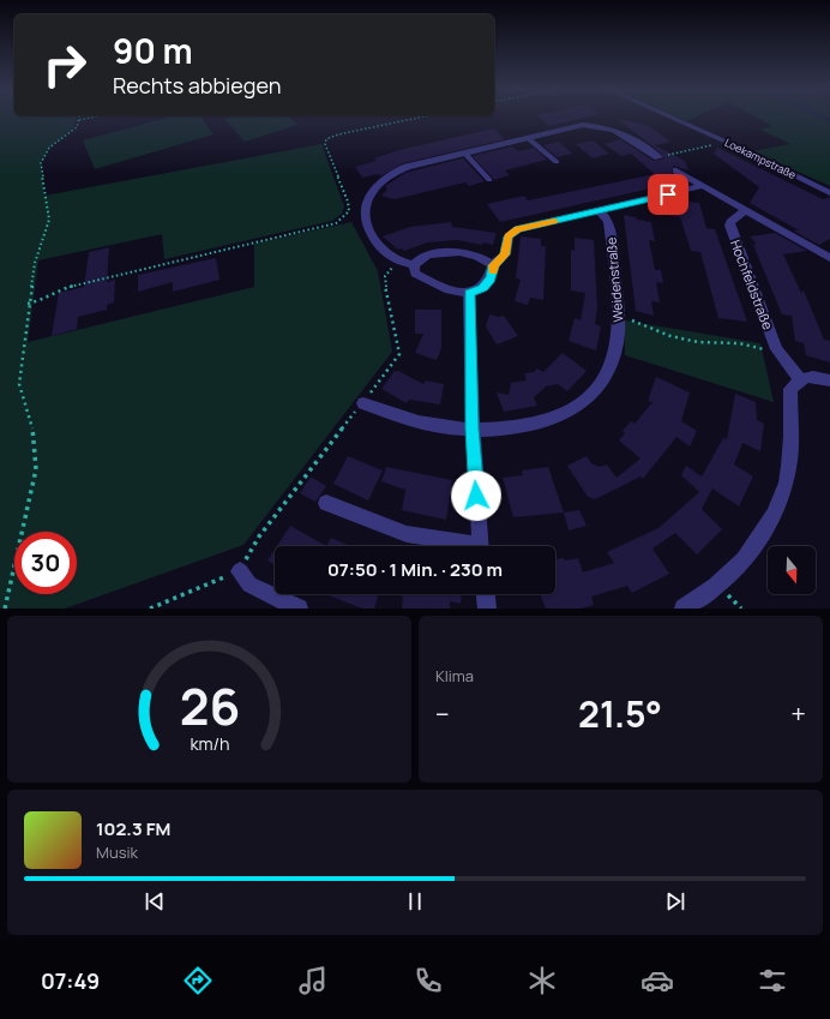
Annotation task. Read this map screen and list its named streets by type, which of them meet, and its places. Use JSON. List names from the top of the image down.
{
  "streets": {
    "street": ["Loekampstraße", "Weidenstraße", "Hochfeldstraße"]
  },
  "north": "bottom",
  "page": {
    "turn": ["90 m", "Rechts abbiegen"],
    "limit": "30",
    "trip": "07:50 · 1 Min. · 230 m",
    "tile": "Klima",
    "heat": ["−", "21.5°", "+"],
    "song": ["102.3 FM", "Musik"],
    "tabs": "07:49",
    "gauge": ["26", "km/h"]
  }
}
